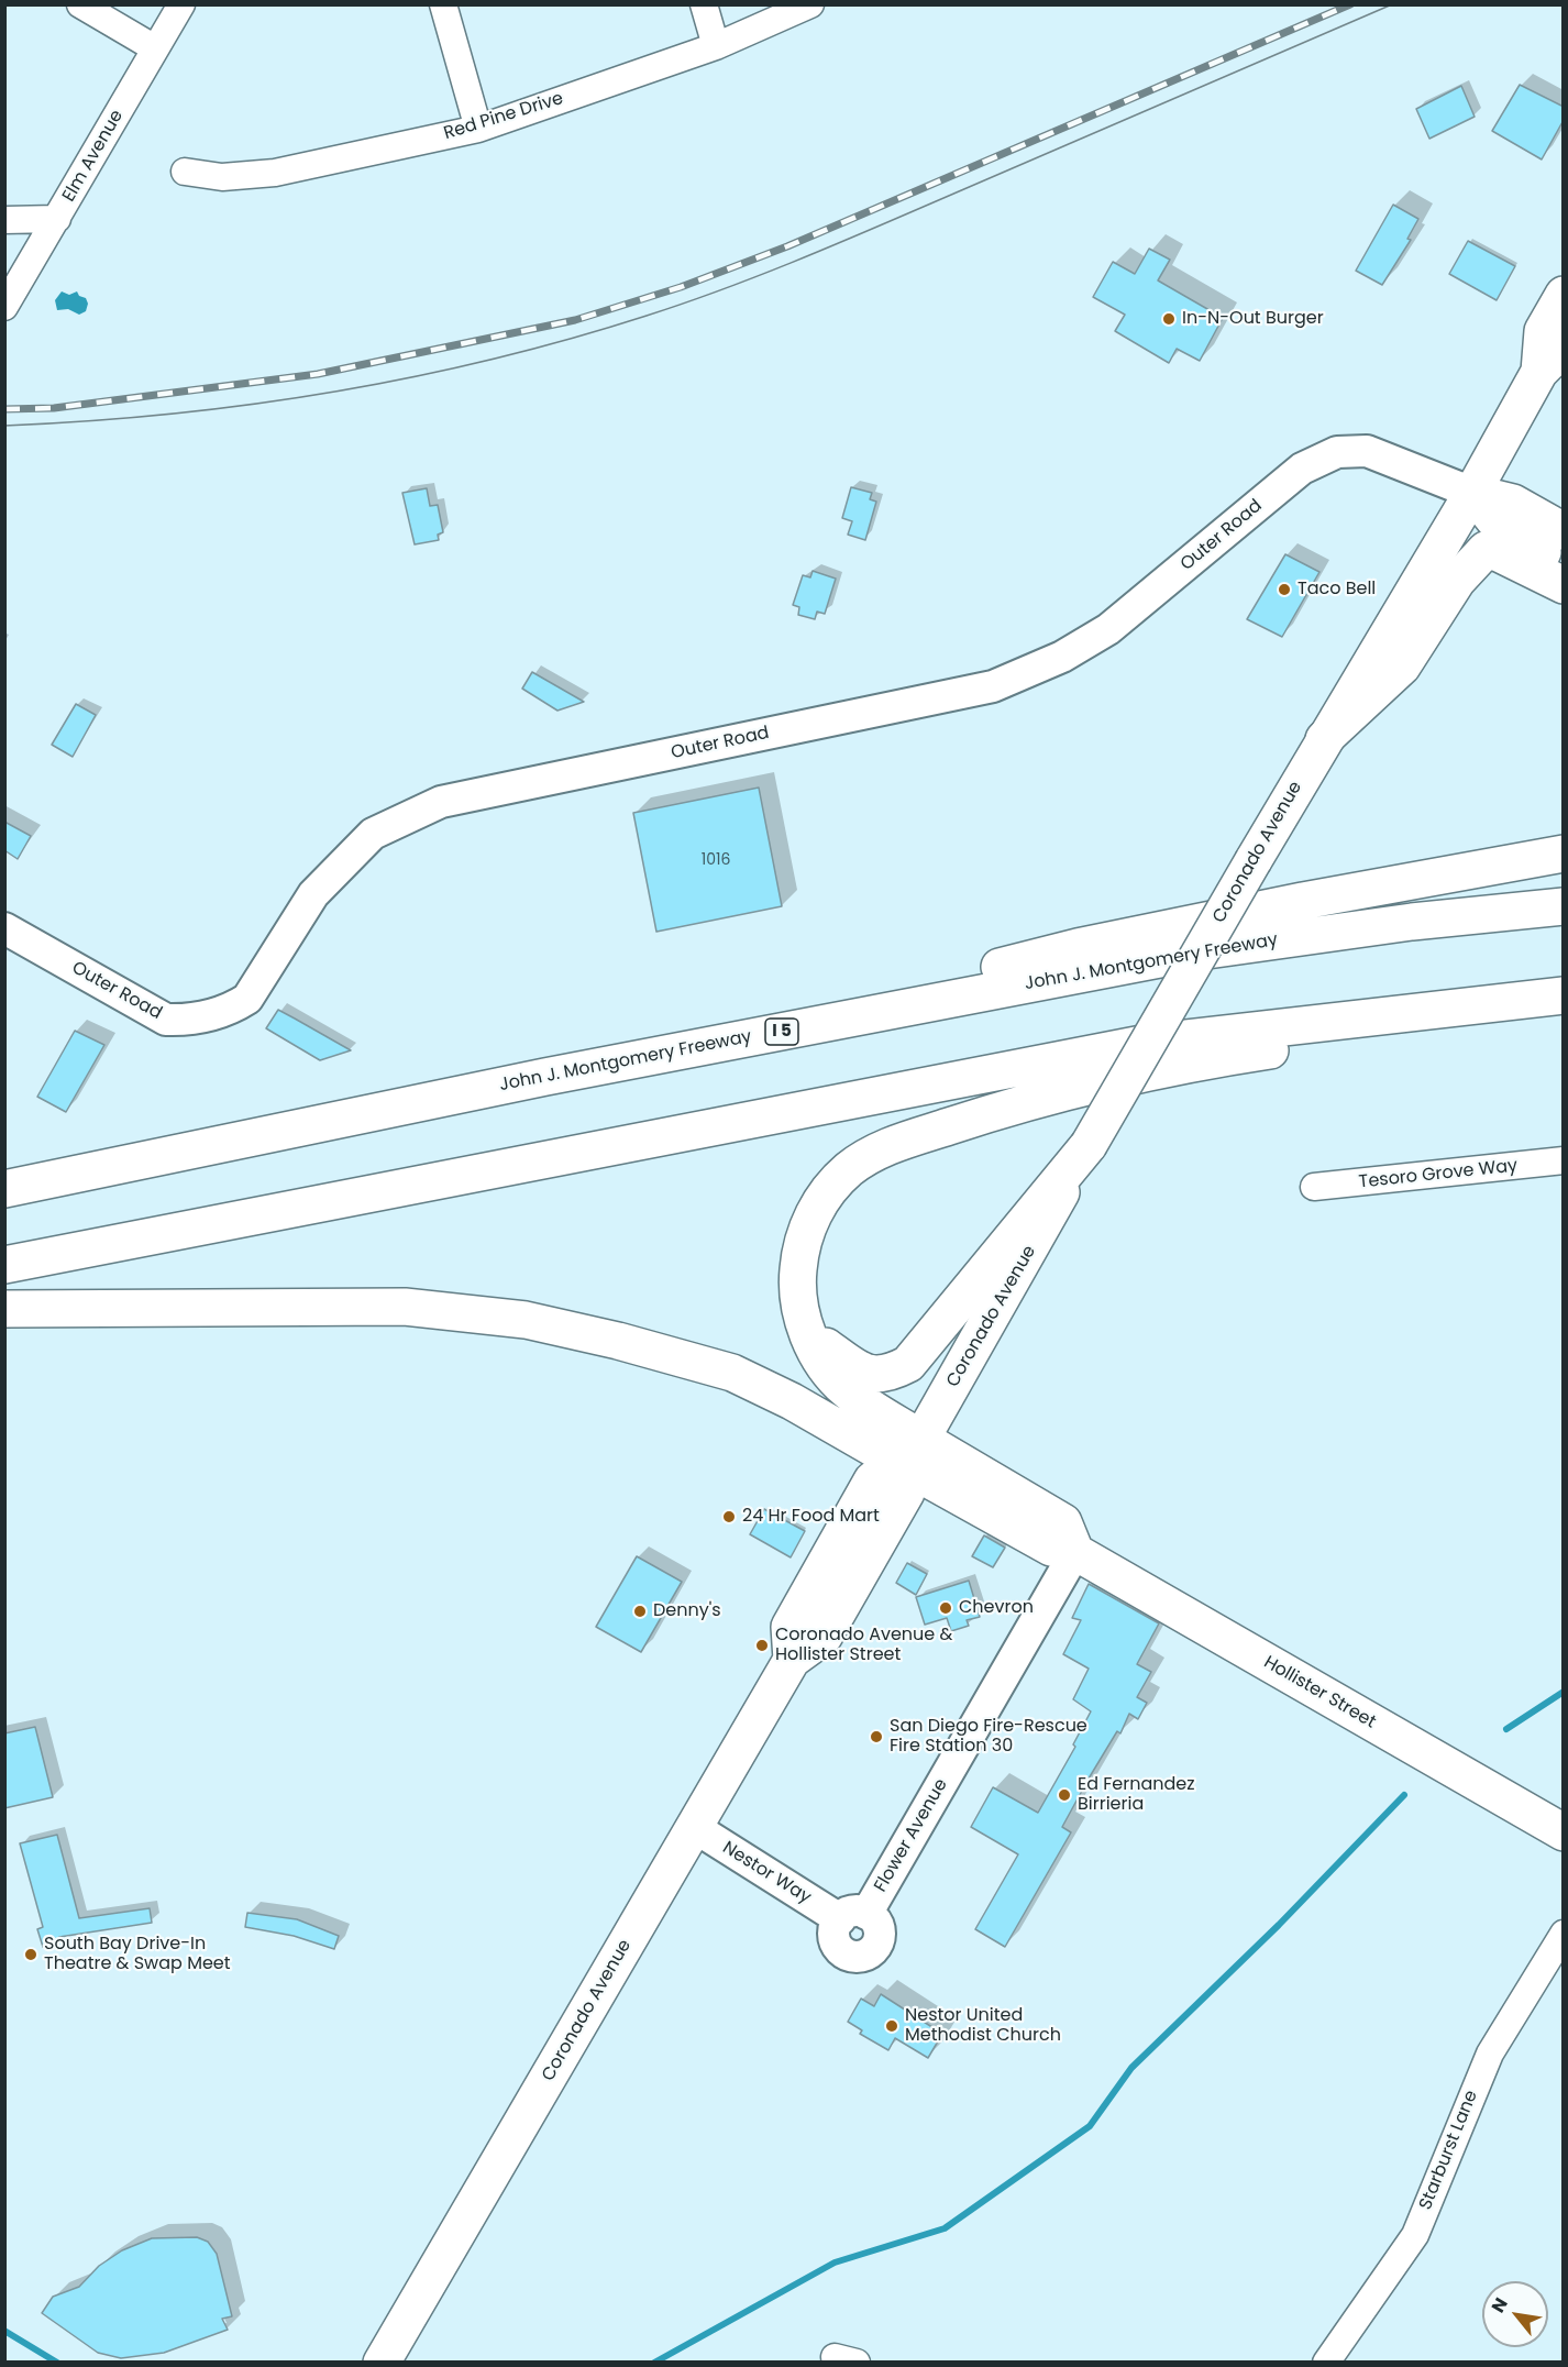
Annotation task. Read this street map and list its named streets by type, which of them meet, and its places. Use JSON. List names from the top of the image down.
{
  "streets": {
    "main road": [
      "Coronado Avenue",
      "John J. Montgomery Freeway",
      "I 5",
      "Hollister Street"
    ],
    "street": [
      "Red Pine Drive",
      "Elm Avenue",
      "Outer Road",
      "Tesoro Grove Way",
      "Flower Avenue",
      "Nestor Way",
      "Starburst Lane"
    ]
  },
  "crossings": [
    ["Outer Road", "Coronado Avenue"],
    ["Coronado Avenue", "Nestor Way"],
    ["Hollister Street", "Flower Avenue"],
    ["Flower Avenue", "Nestor Way"]
  ],
  "places": [
    "In-N-Out Burger",
    "Taco Bell",
    "24 Hr Food Mart",
    "Chevron",
    "Denny's",
    "Coronado Avenue & Hollister Street",
    "San Diego Fire-Rescue Fire Station 30",
    "Ed Fernandez Birrieria",
    "South Bay Drive-In Theatre & Swap Meet",
    "Nestor United Methodist Church"
  ],
  "house_numbers": ["1016"],
  "north": "top left"
}
